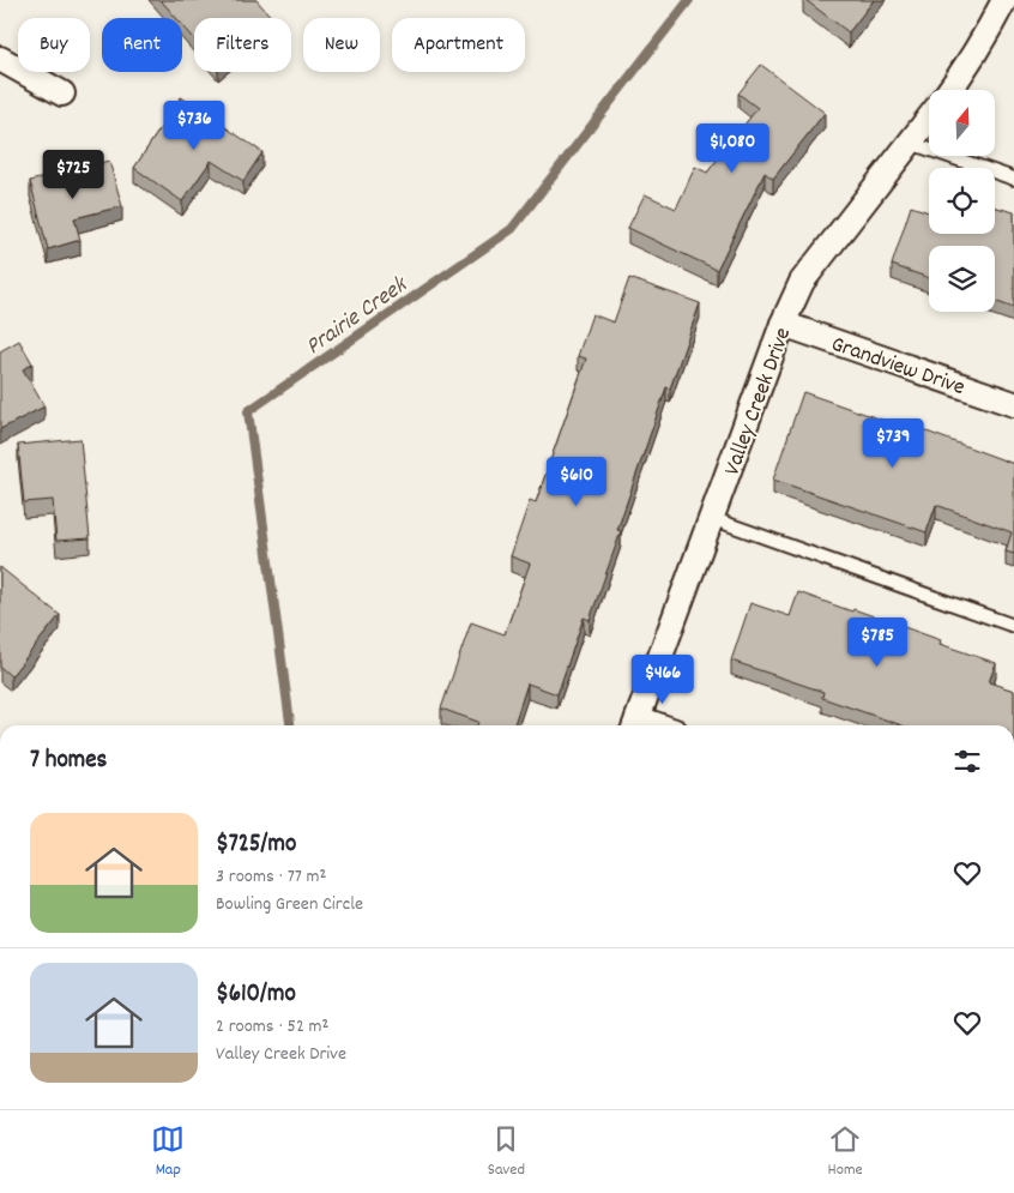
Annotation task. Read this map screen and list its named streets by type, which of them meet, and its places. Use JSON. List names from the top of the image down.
{
  "streets": {
    "street": ["Grandview Drive", "Valley Creek Drive"]
  },
  "crossings": [
    ["Grandview Drive", "Valley Creek Drive"]
  ],
  "water": ["Prairie Creek"],
  "north": "top",
  "page": {
    "chip": [
      "Buy",
      "Rent",
      "Filters",
      "New",
      "Apartment"
    ],
    "price": [
      "$736",
      "$1,080",
      "$725",
      "$739",
      "$610",
      "$785",
      "$466"
    ],
    "heading": "7 homes",
    "list": [
      {
        "name": "$725/mo",
        "note": "3 rooms · 77 m² · Bowling Green Circle"
      },
      {
        "name": "$610/mo",
        "note": "2 rooms · 52 m² · Valley Creek Drive"
      }
    ],
    "tabs": ["Map", "Saved", "Home"]
  }
}
